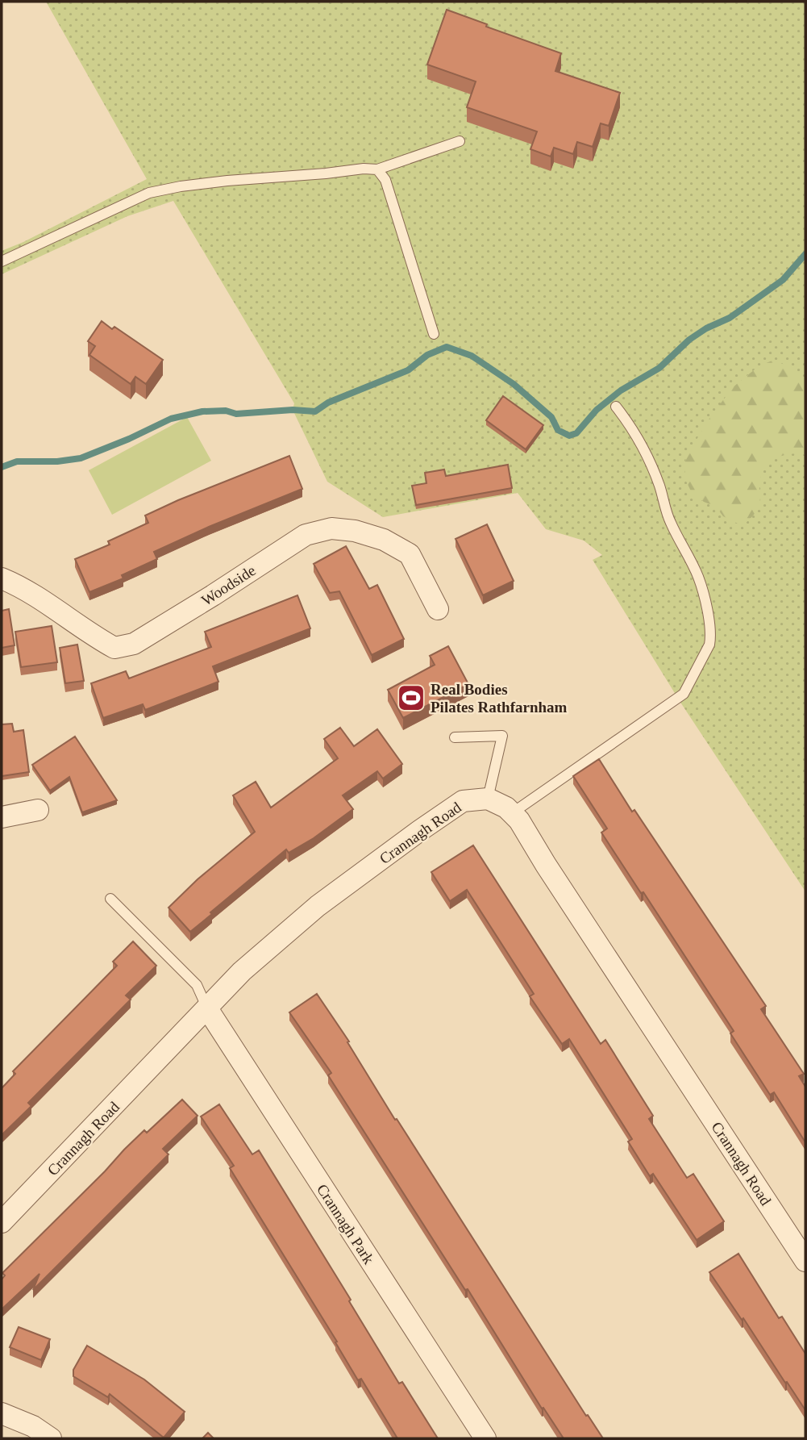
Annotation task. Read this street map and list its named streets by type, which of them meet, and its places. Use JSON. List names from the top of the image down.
{
  "streets": {
    "street": ["Woodside", "Crannagh Road", "Crannagh Park"]
  },
  "crossings": [
    ["Crannagh Road", "Crannagh Park"]
  ],
  "places": {
    "sports": ["Real Bodies Pilates Rathfarnham"]
  }
}
